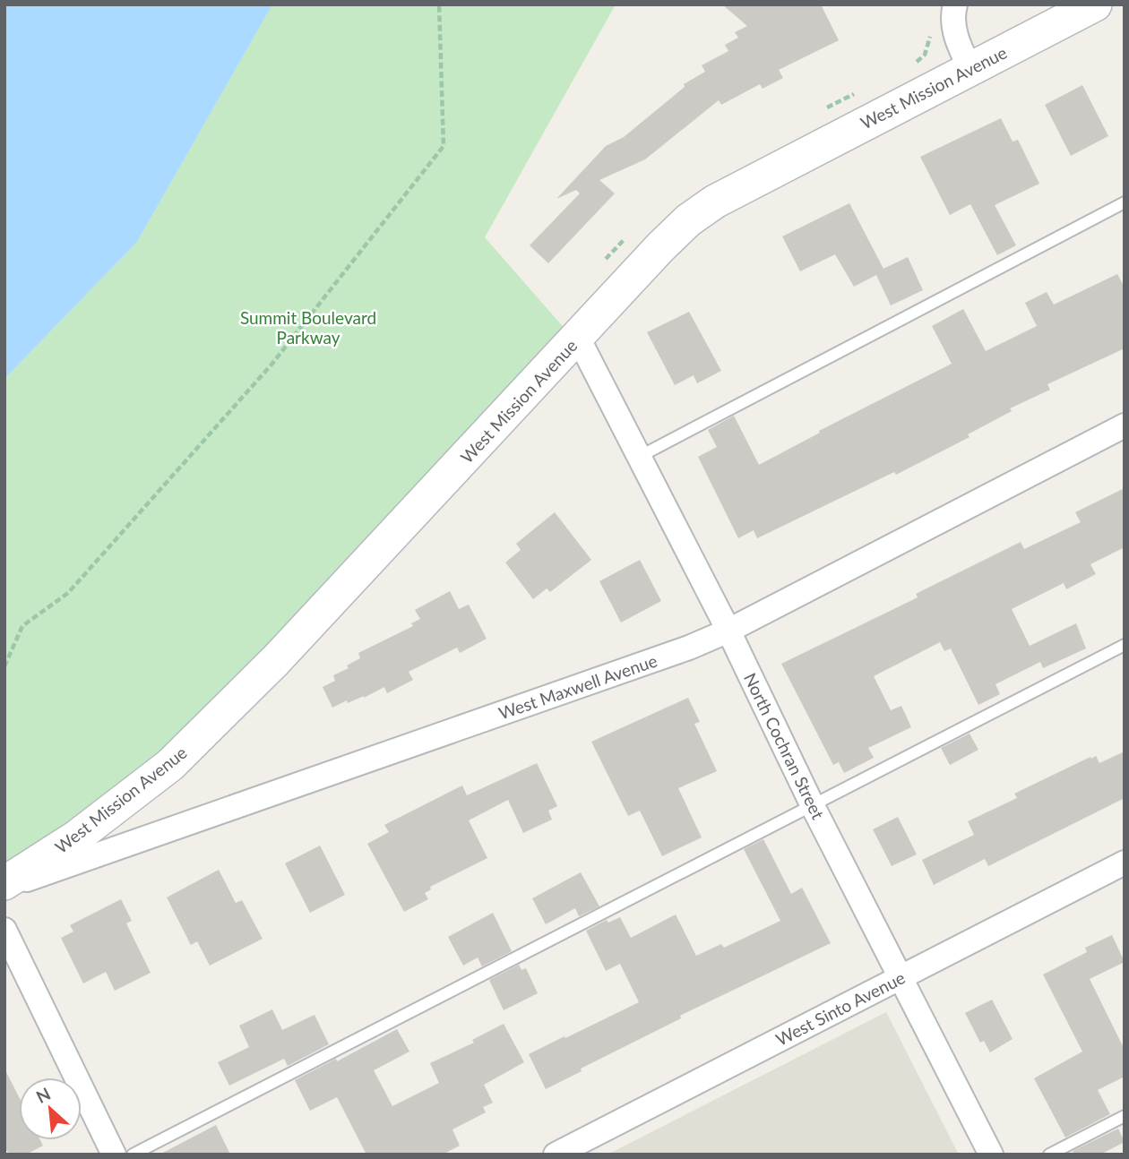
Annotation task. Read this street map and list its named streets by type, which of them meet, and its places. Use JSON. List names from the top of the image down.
{
  "streets": {
    "street": [
      "West Mission Avenue",
      "West Maxwell Avenue",
      "North Cochran Street",
      "West Sinto Avenue"
    ]
  },
  "crossings": [
    ["West Mission Avenue", "West Maxwell Avenue"],
    ["West Mission Avenue", "North Cochran Street"],
    ["West Maxwell Avenue", "North Cochran Street"],
    ["North Cochran Street", "West Sinto Avenue"]
  ],
  "parks": ["Summit Boulevard Parkway"],
  "north": "top left"
}
